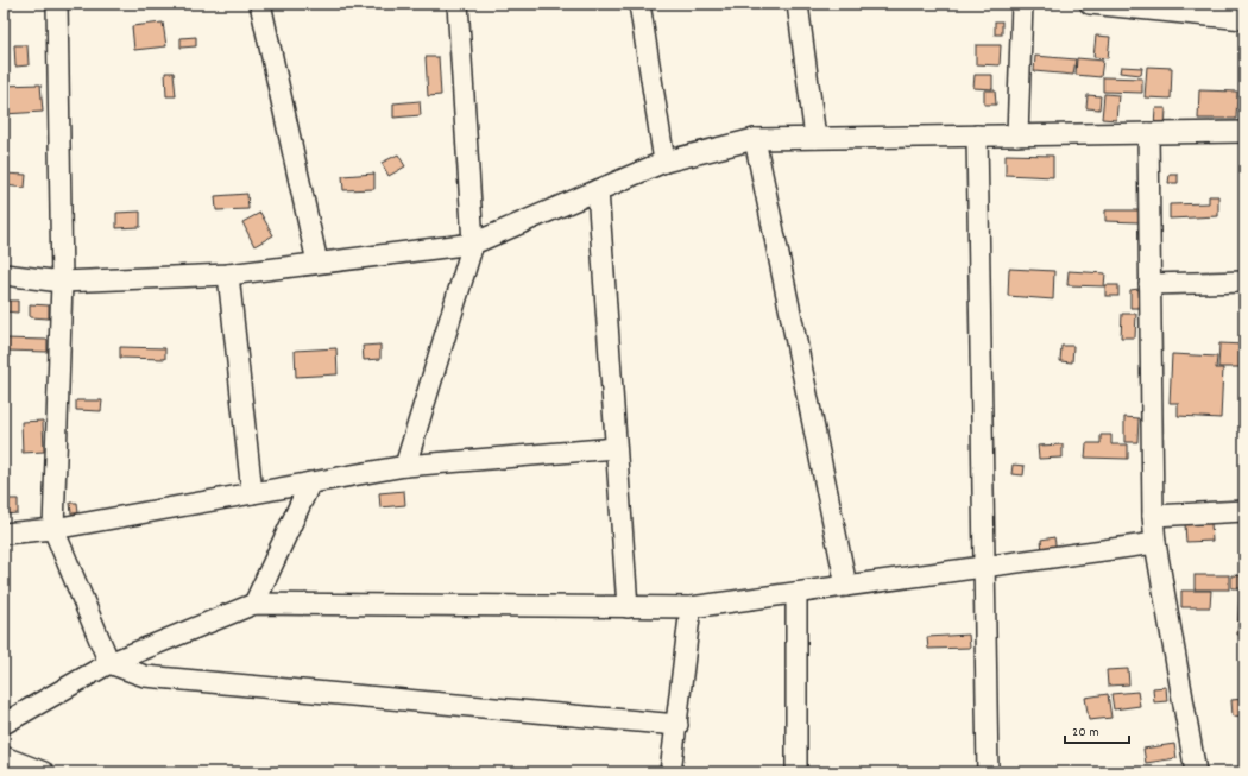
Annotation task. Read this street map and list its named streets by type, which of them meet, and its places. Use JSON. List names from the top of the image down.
{
  "scale_bar": "20 m"
}
